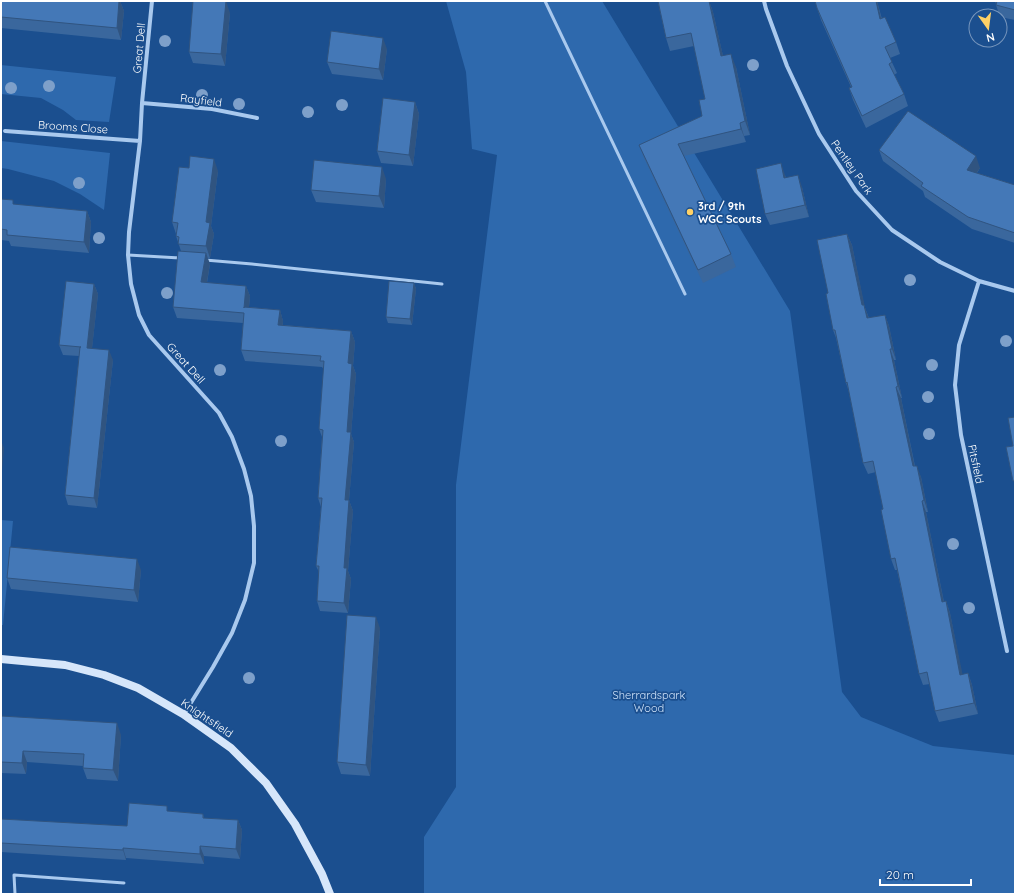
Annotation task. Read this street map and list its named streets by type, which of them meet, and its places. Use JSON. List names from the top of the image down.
{
  "streets": {
    "street": [
      "Great Dell",
      "Rayfield",
      "Brooms Close",
      "Pentley Park",
      "Pitsfield",
      "Knightsfield"
    ]
  },
  "crossings": [
    ["Great Dell", "Rayfield"],
    ["Great Dell", "Brooms Close"],
    ["Great Dell", "Knightsfield"],
    ["Pentley Park", "Pitsfield"]
  ],
  "parks": ["Sherrardspark Wood"],
  "places": ["3rd / 9th WGC Scouts"],
  "scale_bar": "20 m",
  "north": "bottom"
}
